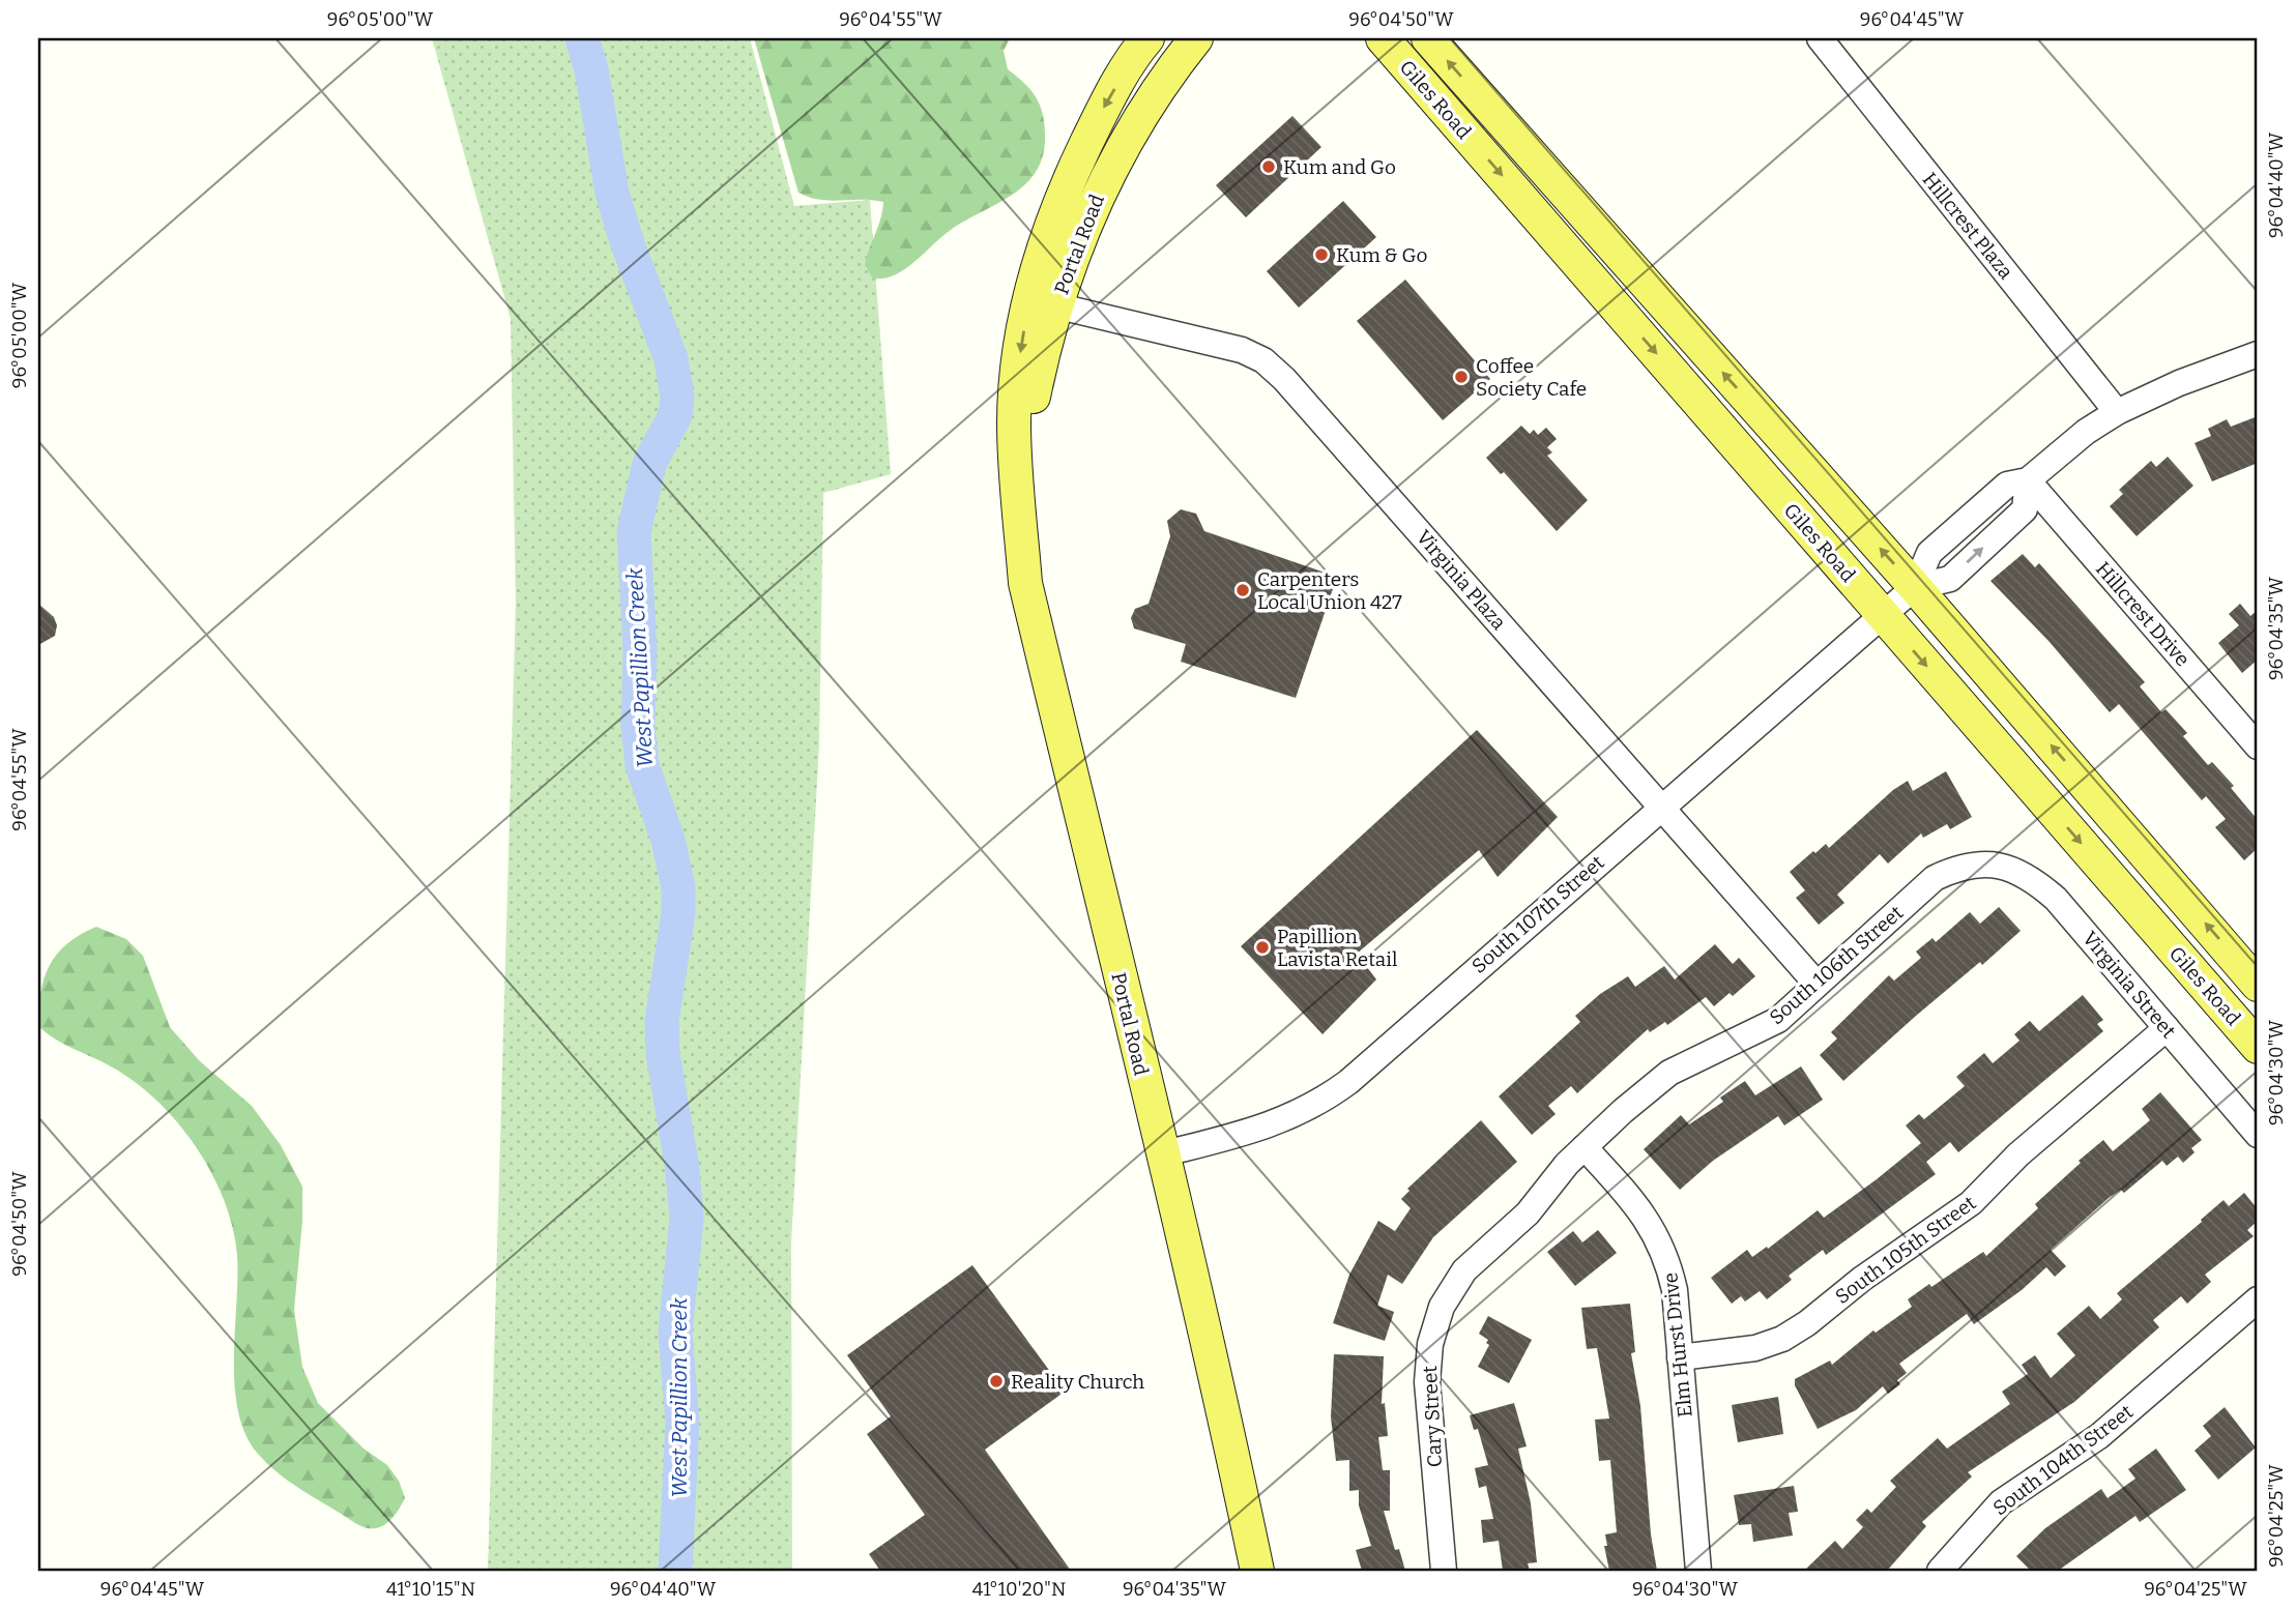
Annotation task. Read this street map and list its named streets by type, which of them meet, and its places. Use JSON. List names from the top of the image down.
{
  "streets": {
    "main road": ["Giles Road", "Portal Road"],
    "street": [
      "Hillcrest Plaza",
      "Virginia Plaza",
      "Hillcrest Drive",
      "South 107th Street",
      "South 106th Street",
      "Virginia Street",
      "South 105th Street",
      "Elm Hurst Drive",
      "Cary Street",
      "South 104th Street"
    ]
  },
  "crossings": [
    ["Giles Road", "South 107th Street"],
    ["Portal Road", "Virginia Plaza"],
    ["Portal Road", "South 107th Street"],
    ["Virginia Plaza", "South 107th Street"],
    ["Virginia Plaza", "South 106th Street"],
    ["South 106th Street", "Virginia Street"],
    ["South 106th Street", "Elm Hurst Drive"],
    ["South 106th Street", "Cary Street"],
    ["Virginia Street", "South 105th Street"],
    ["South 105th Street", "Elm Hurst Drive"]
  ],
  "water": ["West Papillion Creek"],
  "places": [
    "Kum and Go",
    "Kum & Go",
    "Coffee Society Cafe",
    "Carpenters Local Union 427",
    "Papillion Lavista Retail",
    "Reality Church"
  ],
  "coordinates": [
    "96°05'00\"W",
    "96°04'55\"W",
    "96°04'50\"W",
    "96°04'45\"W",
    "96°04'40\"W",
    "96°04'35\"W",
    "96°04'30\"W",
    "96°04'25\"W",
    "41°10'15\"N",
    "41°10'20\"N"
  ]
}
